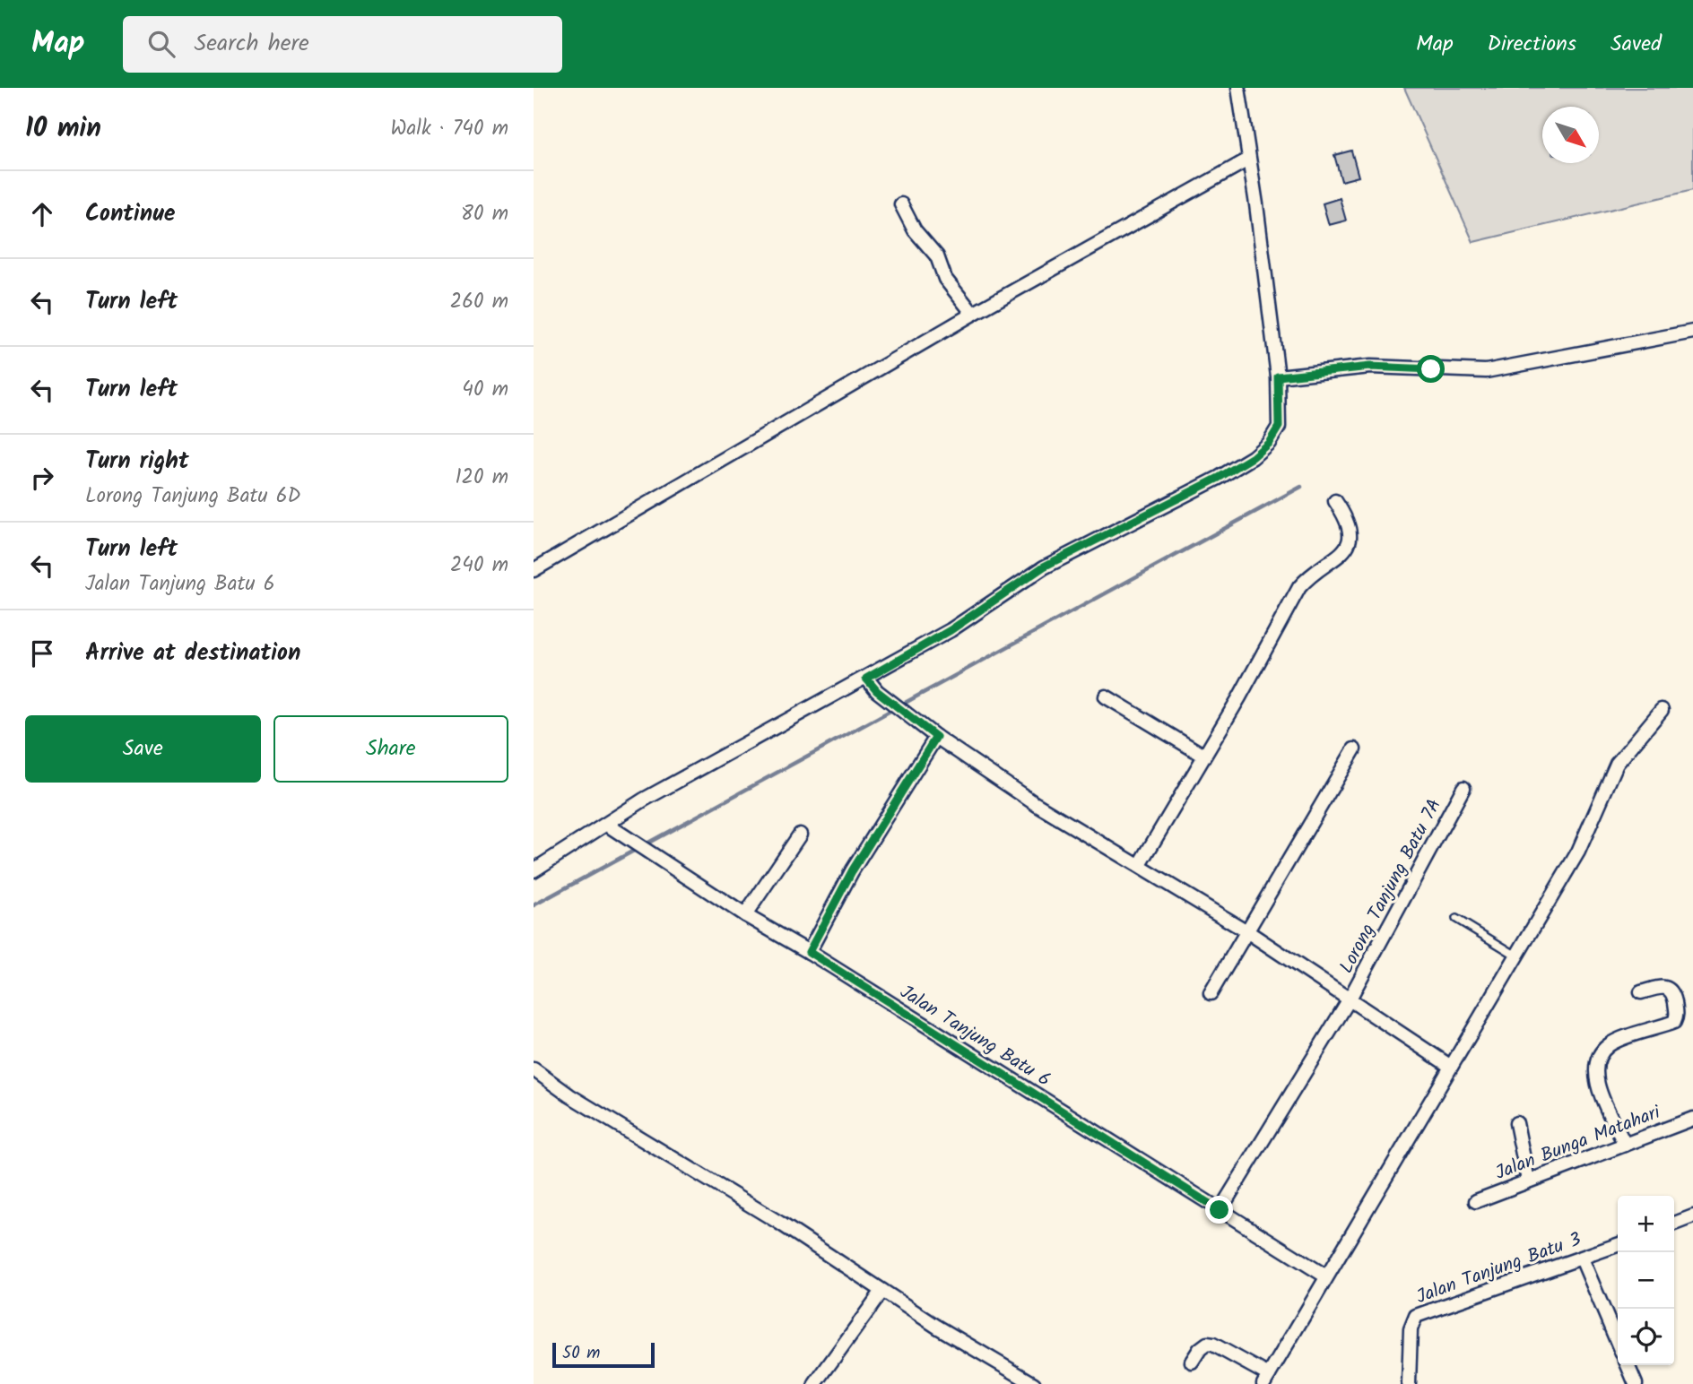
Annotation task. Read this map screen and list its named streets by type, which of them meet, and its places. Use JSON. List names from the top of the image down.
{
  "streets": {
    "street": [
      "Lorong Tanjung Batu 7A",
      "Jalan Tanjung Batu 6",
      "Jalan Bunga Matahari",
      "Jalan Tanjung Batu 3"
    ]
  },
  "crossings": [
    ["Lorong Tanjung Batu 7A", "Jalan Tanjung Batu 6"]
  ],
  "scale_bar": "50 m",
  "north": "bottom right",
  "page": {
    "header": "Map",
    "search": "Search here",
    "nav": ["Map", "Directions", "Saved"],
    "heading": ["10 min", "Walk · 740 m"],
    "list": [
      ["Continue", "80 m"],
      ["Turn left", "260 m"],
      ["Turn left", "40 m"],
      ["Turn right", "Lorong Tanjung Batu 6D", "120 m"],
      ["Turn left", "Jalan Tanjung Batu 6", "240 m"],
      "Arrive at destination"
    ],
    "buttons": ["Save", "Share"],
    "map_buttons": ["+", "−"],
    "scale": "50 m"
  }
}
